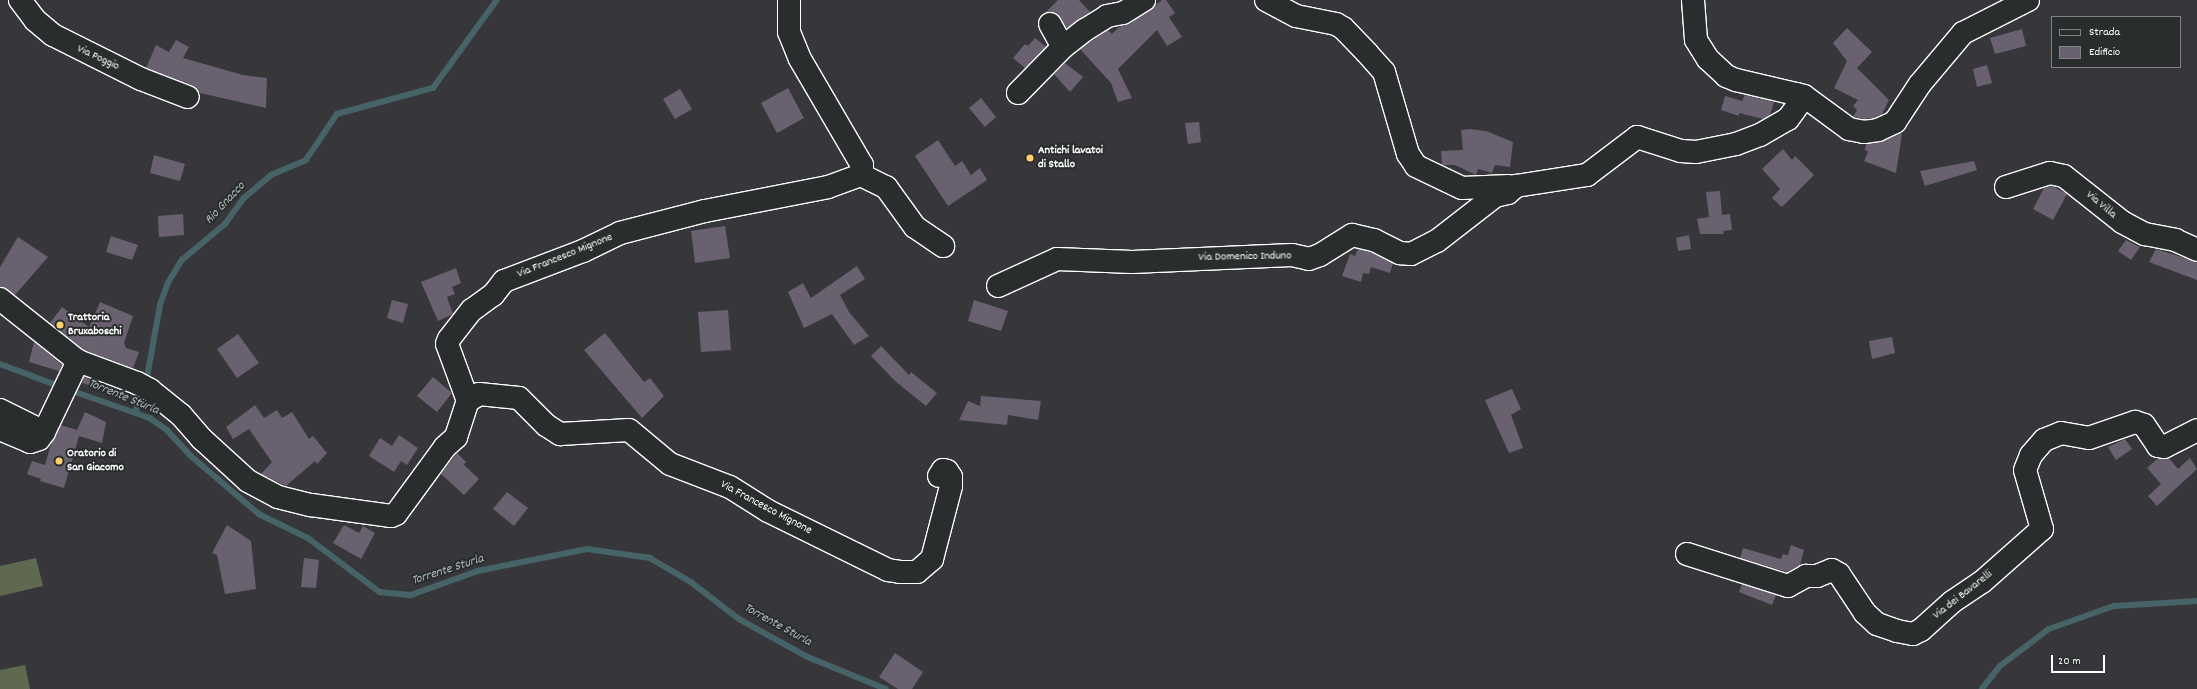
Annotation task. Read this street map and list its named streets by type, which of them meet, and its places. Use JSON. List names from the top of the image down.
{
  "streets": {
    "street": [
      "Via Poggio",
      "Via Villa",
      "Via Francesco Mignone",
      "Via Domenico Induno",
      "Via dei Bavarelli"
    ]
  },
  "water": ["Rio Gnacco", "Torrente Sturla"],
  "places": ["Antichi lavatoi di Stallo", "Trattoria Bruxaboschi", "Oratorio di San Giacomo"],
  "legend": ["Strada", "Edificio"],
  "scale_bar": "20 m"
}
